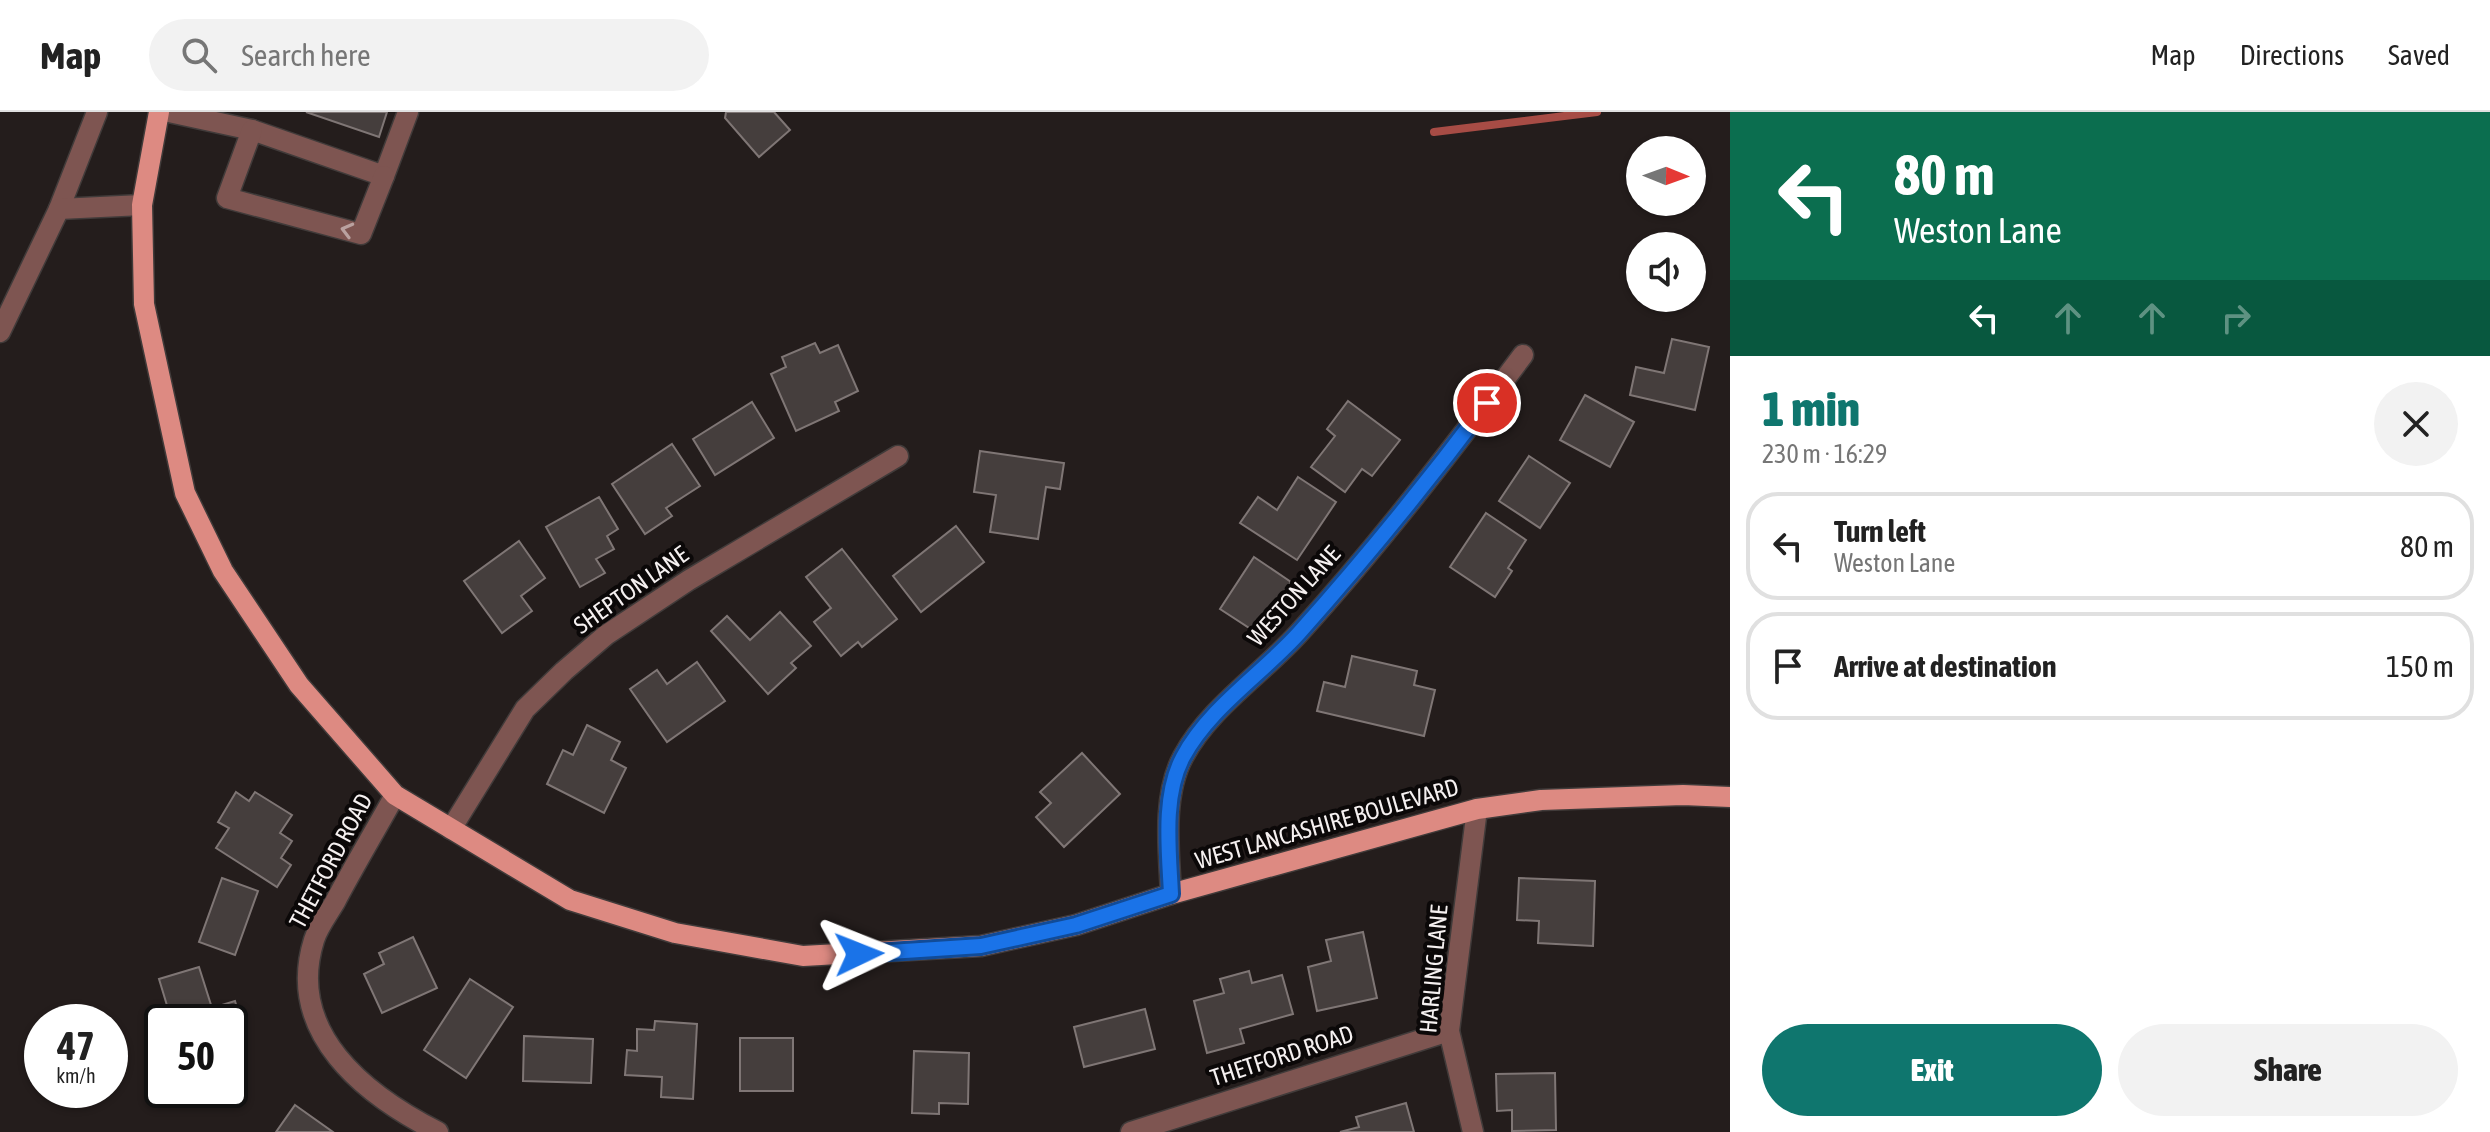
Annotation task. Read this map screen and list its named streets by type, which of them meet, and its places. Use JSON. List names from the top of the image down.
{
  "streets": {
    "main road": ["WEST LANCASHIRE BOULEVARD"],
    "street": [
      "SHEPTON LANE",
      "WESTON LANE",
      "THETFORD ROAD",
      "HARLING LANE"
    ]
  },
  "crossings": [
    ["SHEPTON LANE", "WEST LANCASHIRE BOULEVARD"],
    ["WESTON LANE", "WEST LANCASHIRE BOULEVARD"],
    ["WEST LANCASHIRE BOULEVARD", "THETFORD ROAD"],
    ["WEST LANCASHIRE BOULEVARD", "HARLING LANE"],
    ["THETFORD ROAD", "HARLING LANE"]
  ],
  "north": "right",
  "page": {
    "header": "Map",
    "search": "Search here",
    "nav": ["Map", "Directions", "Saved"],
    "turn": ["80 m", "Weston Lane"],
    "heading": ["1 min", "230 m · 16:29"],
    "list": [
      {
        "name": "Turn left",
        "note": "Weston Lane",
        "value": "80 m"
      },
      {
        "name": "Arrive at destination",
        "value": "150 m"
      }
    ],
    "speed": "47 km/h",
    "limit": "50",
    "buttons": ["Exit", "Share"]
  }
}
